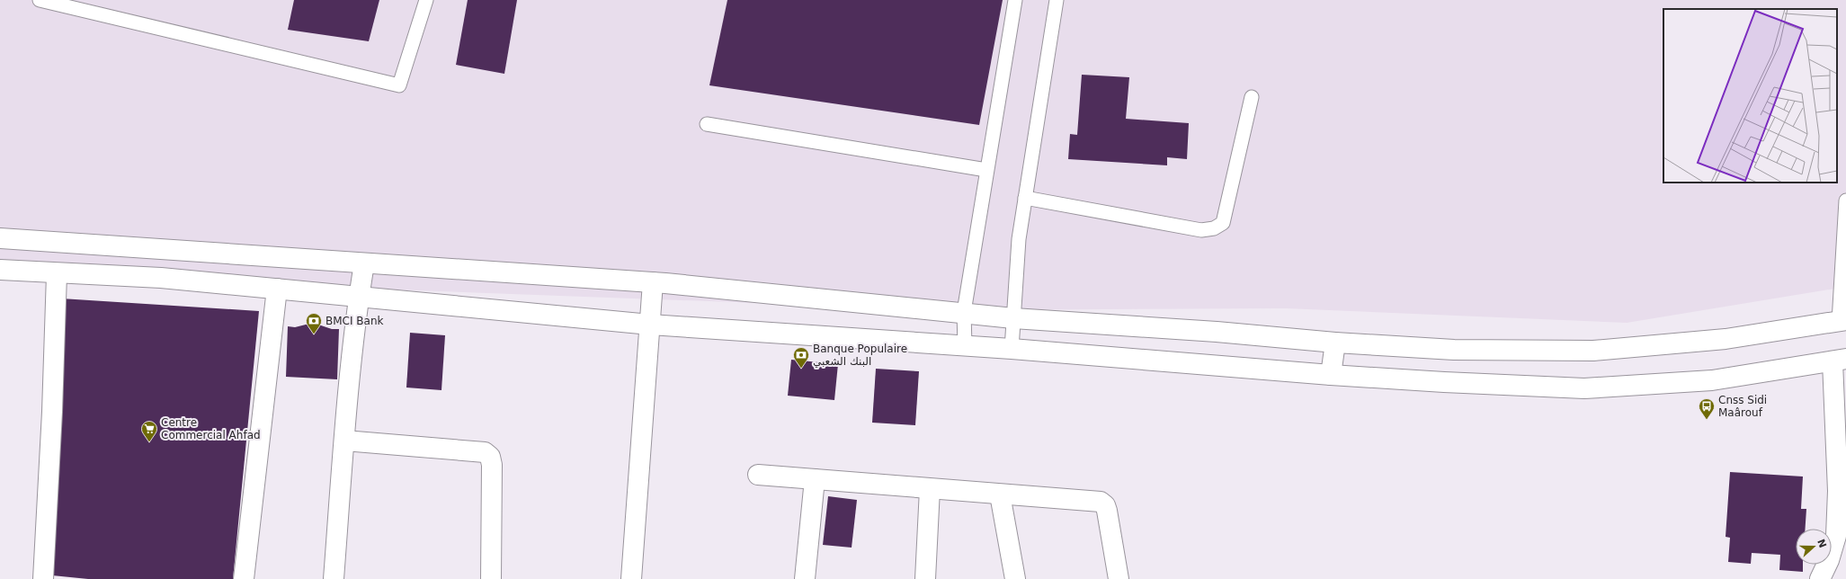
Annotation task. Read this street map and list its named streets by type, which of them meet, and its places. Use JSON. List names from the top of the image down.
{
  "places": {
    "bank": ["BMCI Bank", "Banque Populaire البنك الشعبي"],
    "bus stop": ["Cnss Sidi Maârouf"],
    "supermarket": ["Centre Commercial Ahfad"]
  },
  "north": "right"
}
